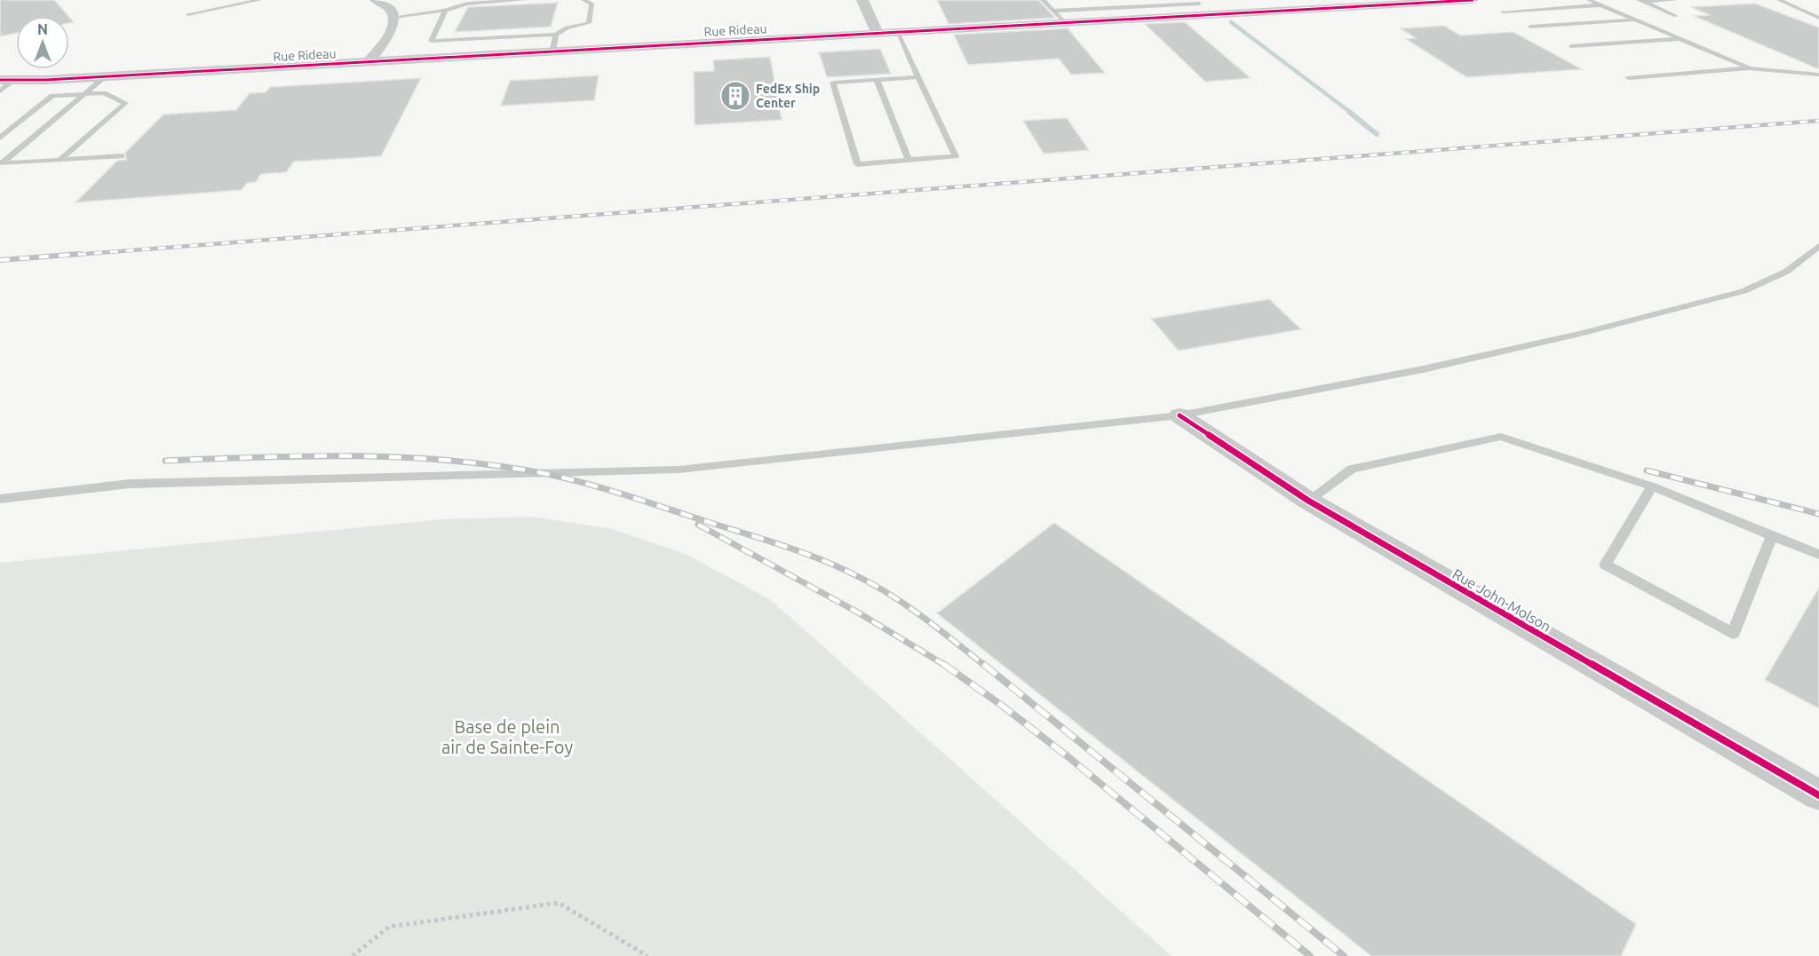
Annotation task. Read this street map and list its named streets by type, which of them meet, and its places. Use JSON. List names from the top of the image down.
{
  "streets": {
    "street": ["Rue Rideau", "Rue John-Molson"]
  },
  "parks": ["Base de plein air de Sainte-Foy"],
  "places": {
    "building": ["FedEx Ship Center"]
  },
  "north": "top"
}
